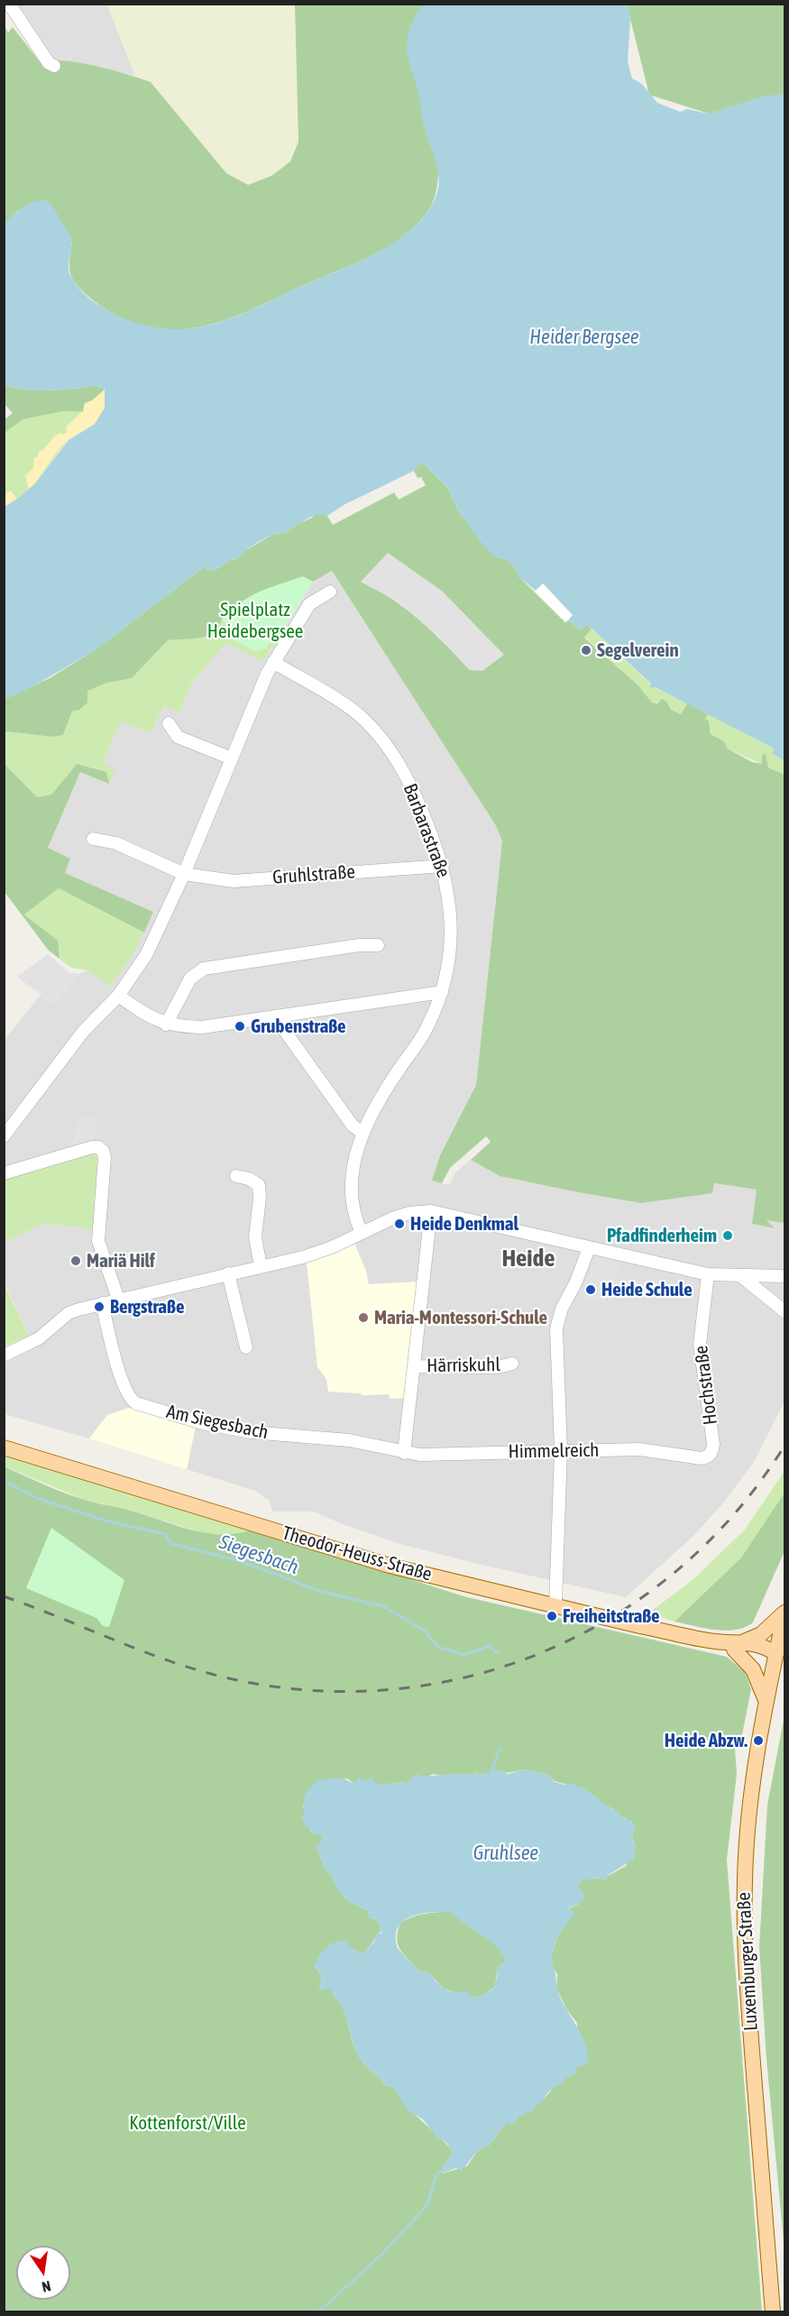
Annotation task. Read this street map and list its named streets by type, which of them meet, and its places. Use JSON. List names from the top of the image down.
{
  "streets": {
    "main road": ["Theodor-Heuss-Straße", "Luxemburger Straße"],
    "street": [
      "Barbarastraße",
      "Gruhlstraße",
      "Härriskuhl",
      "Hochstraße",
      "Am Siegesbach",
      "Himmelreich"
    ]
  },
  "crossings": [
    ["Barbarastraße", "Gruhlstraße"],
    ["Hochstraße", "Himmelreich"],
    ["Am Siegesbach", "Himmelreich"],
    ["Theodor-Heuss-Straße", "Luxemburger Straße"]
  ],
  "districts": ["Heide"],
  "water": ["Heider Bergsee", "Siegesbach", "Gruhlsee"],
  "parks": ["Spielplatz Heidebergsee", "Kottenforst/Ville"],
  "places": [
    "Segelverein",
    "Grubenstraße",
    "Heide Denkmal",
    "Pfadfinderheim",
    "Mariä Hilf",
    "Heide Schule",
    "Bergstraße",
    "Maria-Montessori-Schule",
    "Freiheitstraße",
    "Heide Abzw."
  ],
  "north": "bottom"
}
